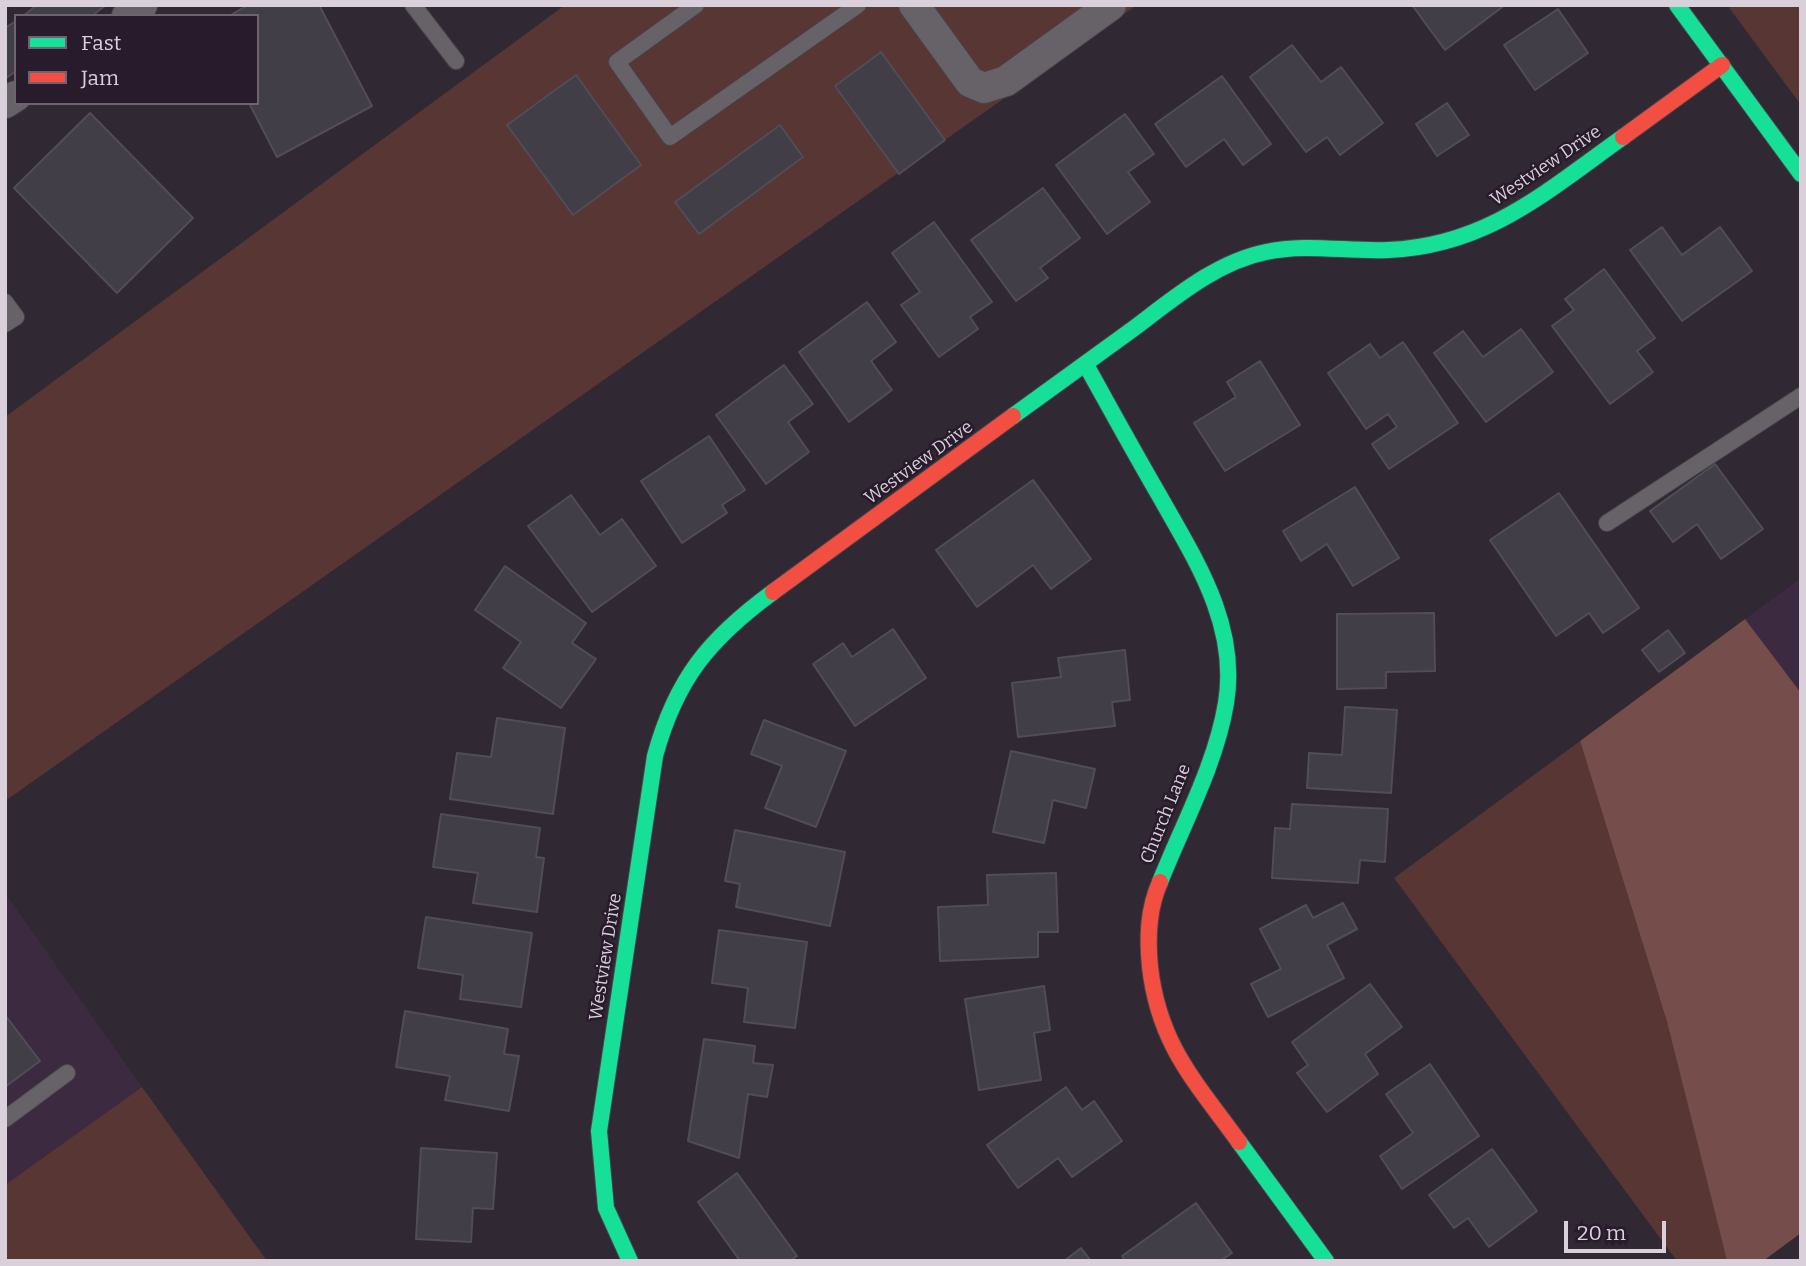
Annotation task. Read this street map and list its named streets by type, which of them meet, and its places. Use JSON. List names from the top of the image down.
{
  "streets": {
    "street": ["Westview Drive", "Church Lane"]
  },
  "crossings": [
    ["Westview Drive", "Church Lane"]
  ],
  "legend": ["Fast", "Jam"],
  "scale_bar": "20 m"
}
